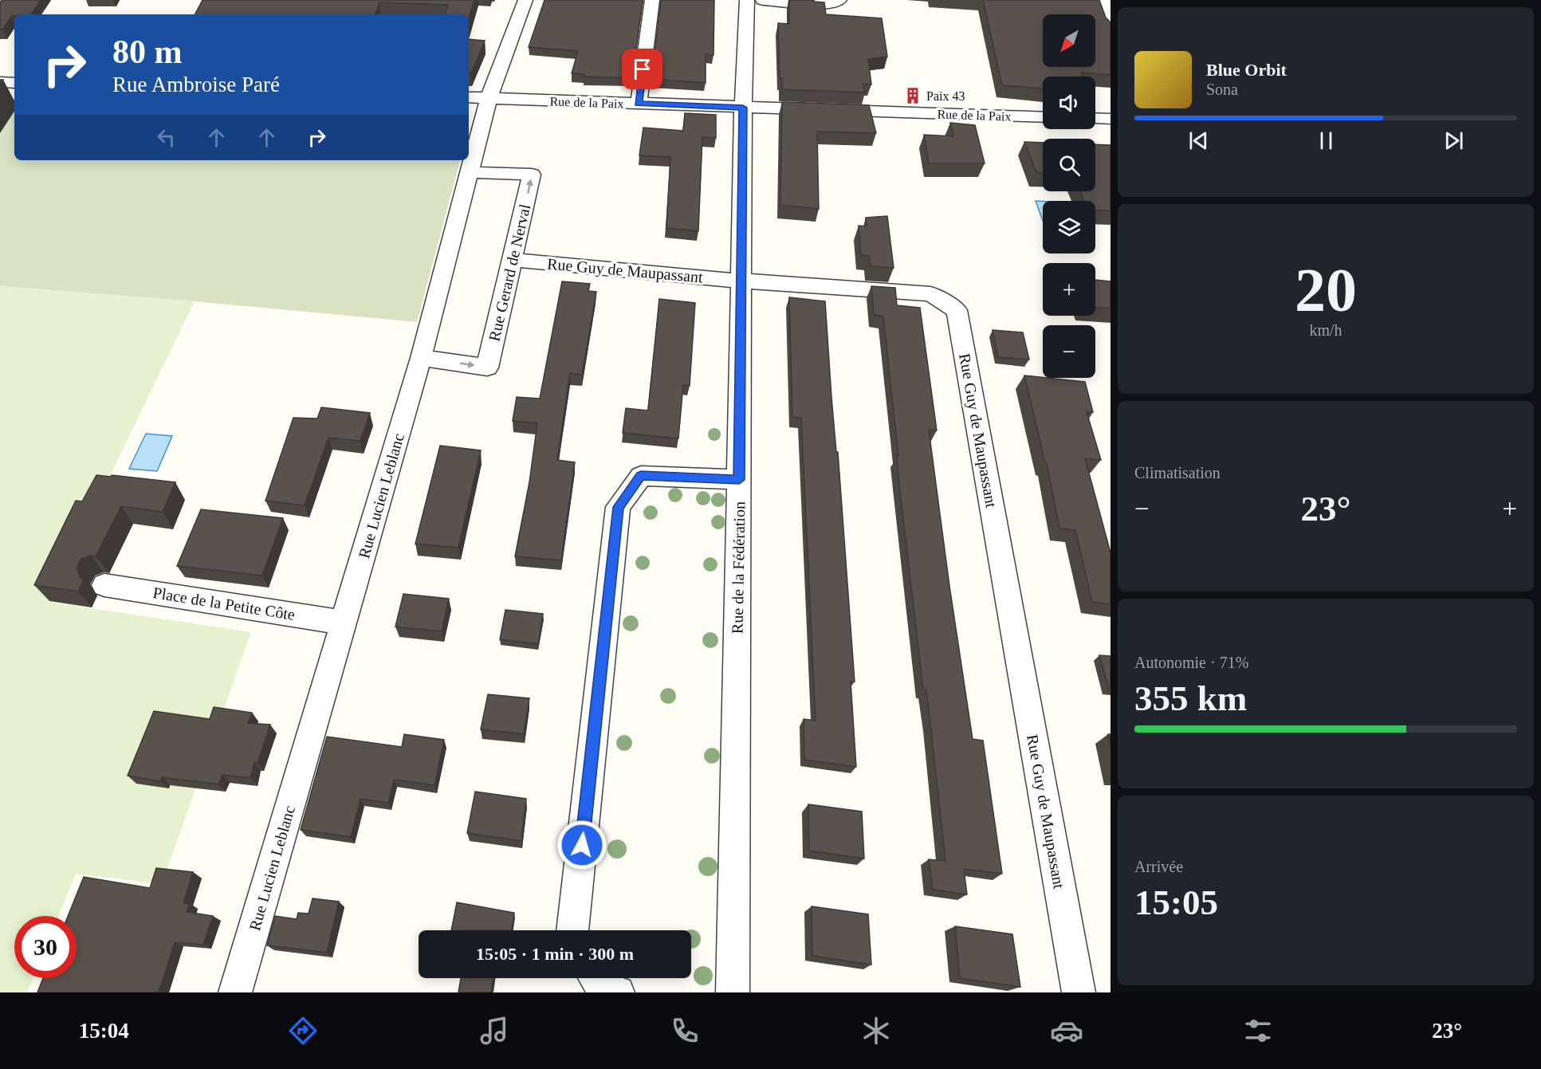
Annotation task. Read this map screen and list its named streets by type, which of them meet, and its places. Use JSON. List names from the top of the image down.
{
  "streets": {
    "street": [
      "Rue de la Paix",
      "Rue Guy de Maupassant",
      "Rue Gerard de Nerval",
      "Rue Lucien Leblanc",
      "Rue de la Fédération",
      "Place de la Petite Côte"
    ]
  },
  "crossings": [
    ["Rue de la Paix", "Rue Lucien Leblanc"],
    ["Rue de la Paix", "Rue de la Fédération"],
    ["Rue Guy de Maupassant", "Rue Gerard de Nerval"],
    ["Rue Guy de Maupassant", "Rue de la Fédération"],
    ["Rue Gerard de Nerval", "Rue Lucien Leblanc"],
    ["Rue Lucien Leblanc", "Place de la Petite Côte"]
  ],
  "places": {
    "building": ["Paix 43"]
  },
  "north": "bottom left",
  "page": {
    "map_buttons": ["+", "−"],
    "turn": ["80 m", "Rue Ambroise Paré"],
    "song": ["Blue Orbit", "Sona"],
    "tile": [
      ["20", "km/h"],
      "Climatisation",
      ["Autonomie · 71%", "355 km"],
      ["Arrivée", "15:05"]
    ],
    "heat": ["−", "23°", "+"],
    "limit": "30",
    "trip": "15:05 · 1 min · 300 m",
    "tabs": ["15:04", "23°"]
  }
}
